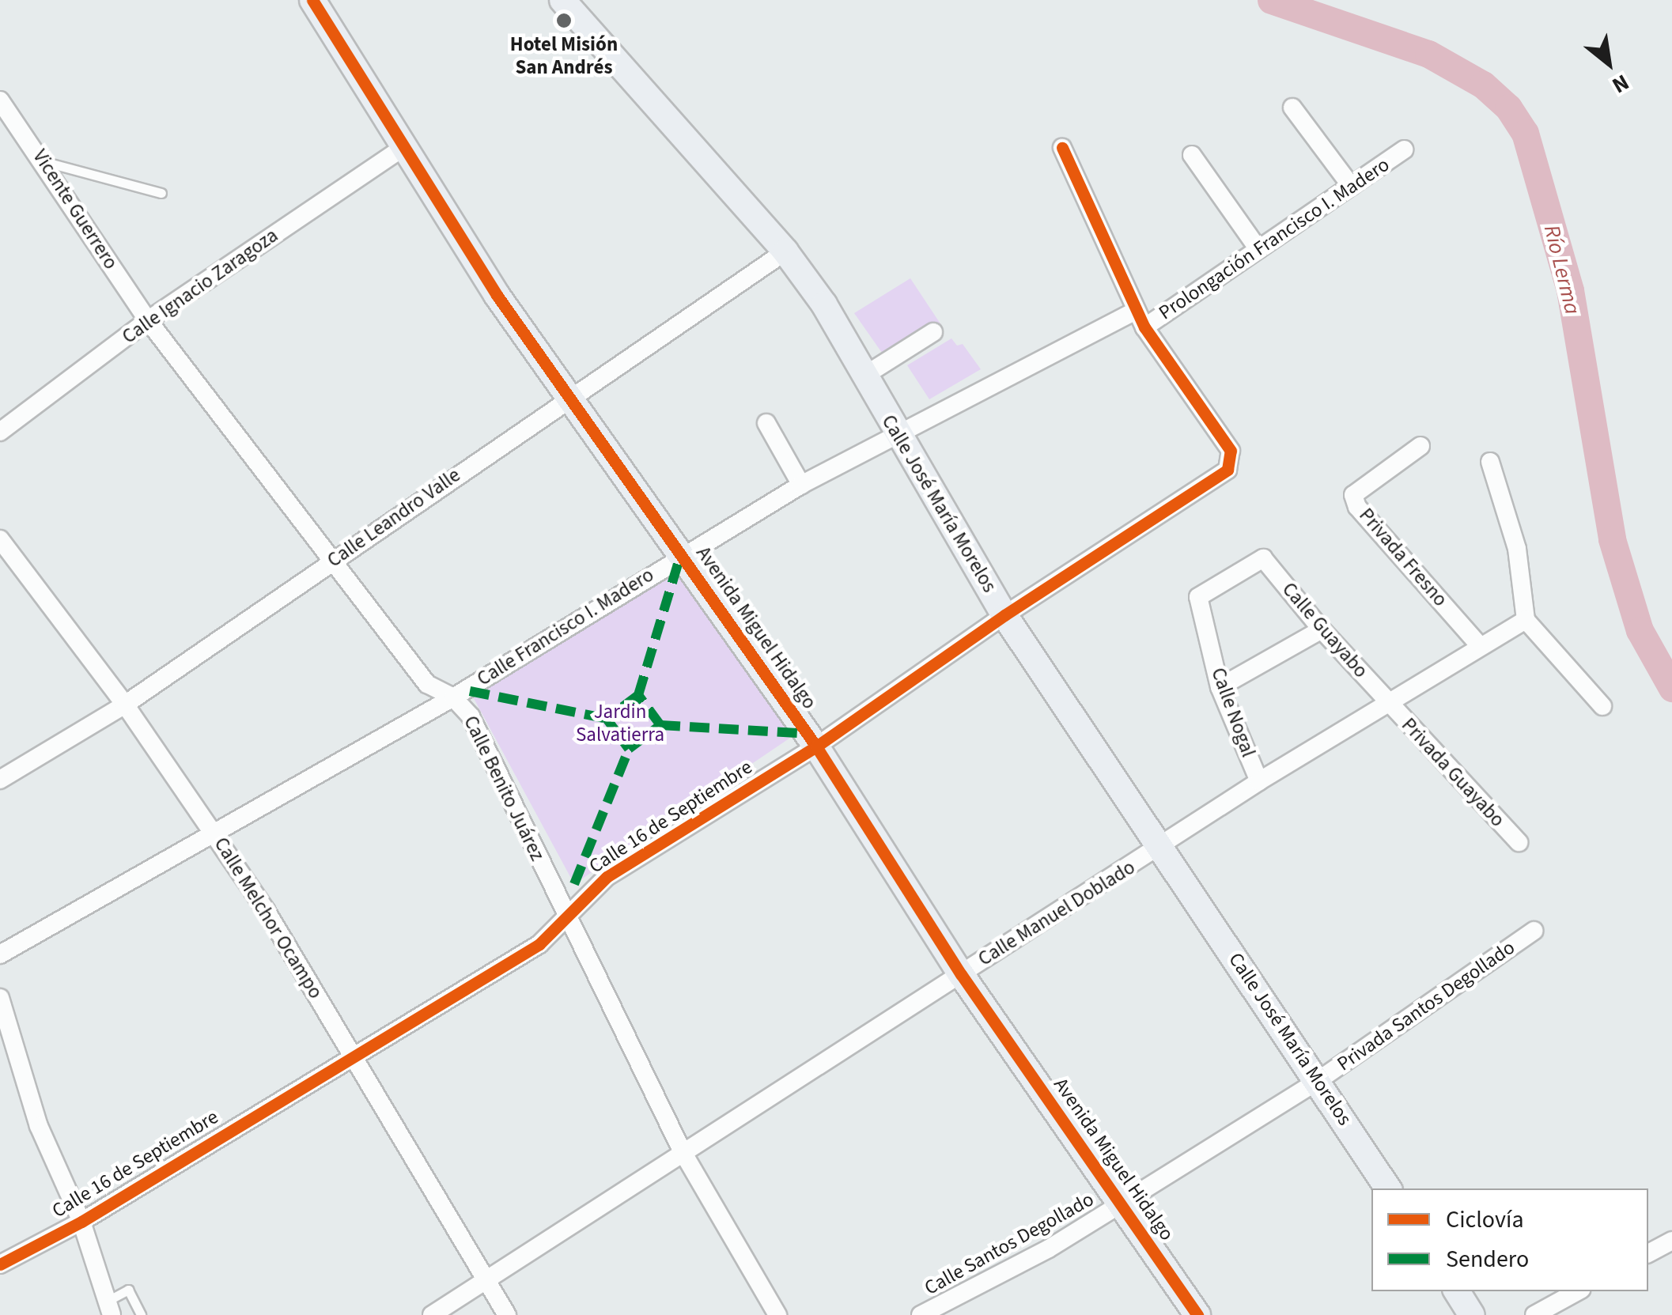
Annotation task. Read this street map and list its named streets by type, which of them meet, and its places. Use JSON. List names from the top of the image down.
{
  "streets": {
    "street": [
      "Vicente Guerrero",
      "Prolongación Francisco I. Madero",
      "Calle Ignacio Zaragoza",
      "Calle José María Morelos",
      "Calle Leandro Valle",
      "Privada Fresno",
      "Calle Francisco I. Madero",
      "Avenida Miguel Hidalgo",
      "Calle Guayabo",
      "Calle Nogal",
      "Privada Guayabo",
      "Calle Benito Juárez",
      "Calle 16 de Septiembre",
      "Calle Manuel Doblado",
      "Calle Melchor Ocampo",
      "Privada Santos Degollado",
      "Calle Santos Degollado"
    ]
  },
  "crossings": [
    ["Vicente Guerrero", "Calle Ignacio Zaragoza"],
    ["Vicente Guerrero", "Calle Benito Juárez"],
    ["Prolongación Francisco I. Madero", "Calle Francisco I. Madero"],
    ["Prolongación Francisco I. Madero", "Calle 16 de Septiembre"],
    ["Calle Ignacio Zaragoza", "Avenida Miguel Hidalgo"],
    ["Calle Ignacio Zaragoza", "Calle Benito Juárez"],
    ["Calle José María Morelos", "Calle Leandro Valle"],
    ["Calle José María Morelos", "Calle Francisco I. Madero"],
    ["Calle José María Morelos", "Calle 16 de Septiembre"],
    ["Calle José María Morelos", "Calle Manuel Doblado"],
    ["Calle José María Morelos", "Privada Santos Degollado"],
    ["Calle José María Morelos", "Calle Santos Degollado"],
    ["Calle Leandro Valle", "Avenida Miguel Hidalgo"],
    ["Calle Leandro Valle", "Calle Benito Juárez"],
    ["Calle Leandro Valle", "Calle Melchor Ocampo"],
    ["Privada Fresno", "Calle Manuel Doblado"],
    ["Calle Francisco I. Madero", "Avenida Miguel Hidalgo"],
    ["Calle Francisco I. Madero", "Calle Benito Juárez"],
    ["Calle Francisco I. Madero", "Calle 16 de Septiembre"],
    ["Calle Francisco I. Madero", "Calle Melchor Ocampo"],
    ["Avenida Miguel Hidalgo", "Calle 16 de Septiembre"],
    ["Avenida Miguel Hidalgo", "Calle Manuel Doblado"],
    ["Avenida Miguel Hidalgo", "Calle Santos Degollado"],
    ["Calle Guayabo", "Calle Nogal"],
    ["Calle Guayabo", "Privada Guayabo"],
    ["Calle Guayabo", "Calle Manuel Doblado"],
    ["Calle Nogal", "Calle Manuel Doblado"],
    ["Privada Guayabo", "Calle Manuel Doblado"],
    ["Calle Benito Juárez", "Calle 16 de Septiembre"],
    ["Calle Benito Juárez", "Calle Manuel Doblado"],
    ["Calle 16 de Septiembre", "Calle Melchor Ocampo"],
    ["Calle Manuel Doblado", "Calle Melchor Ocampo"],
    ["Privada Santos Degollado", "Calle Santos Degollado"]
  ],
  "water": ["Río Lerma"],
  "parks": ["Jardin Salvatierra"],
  "places": ["Hotel Misión San Andrés"],
  "legend": ["Ciclovía", "Sendero"],
  "north": "bottom right"
}
